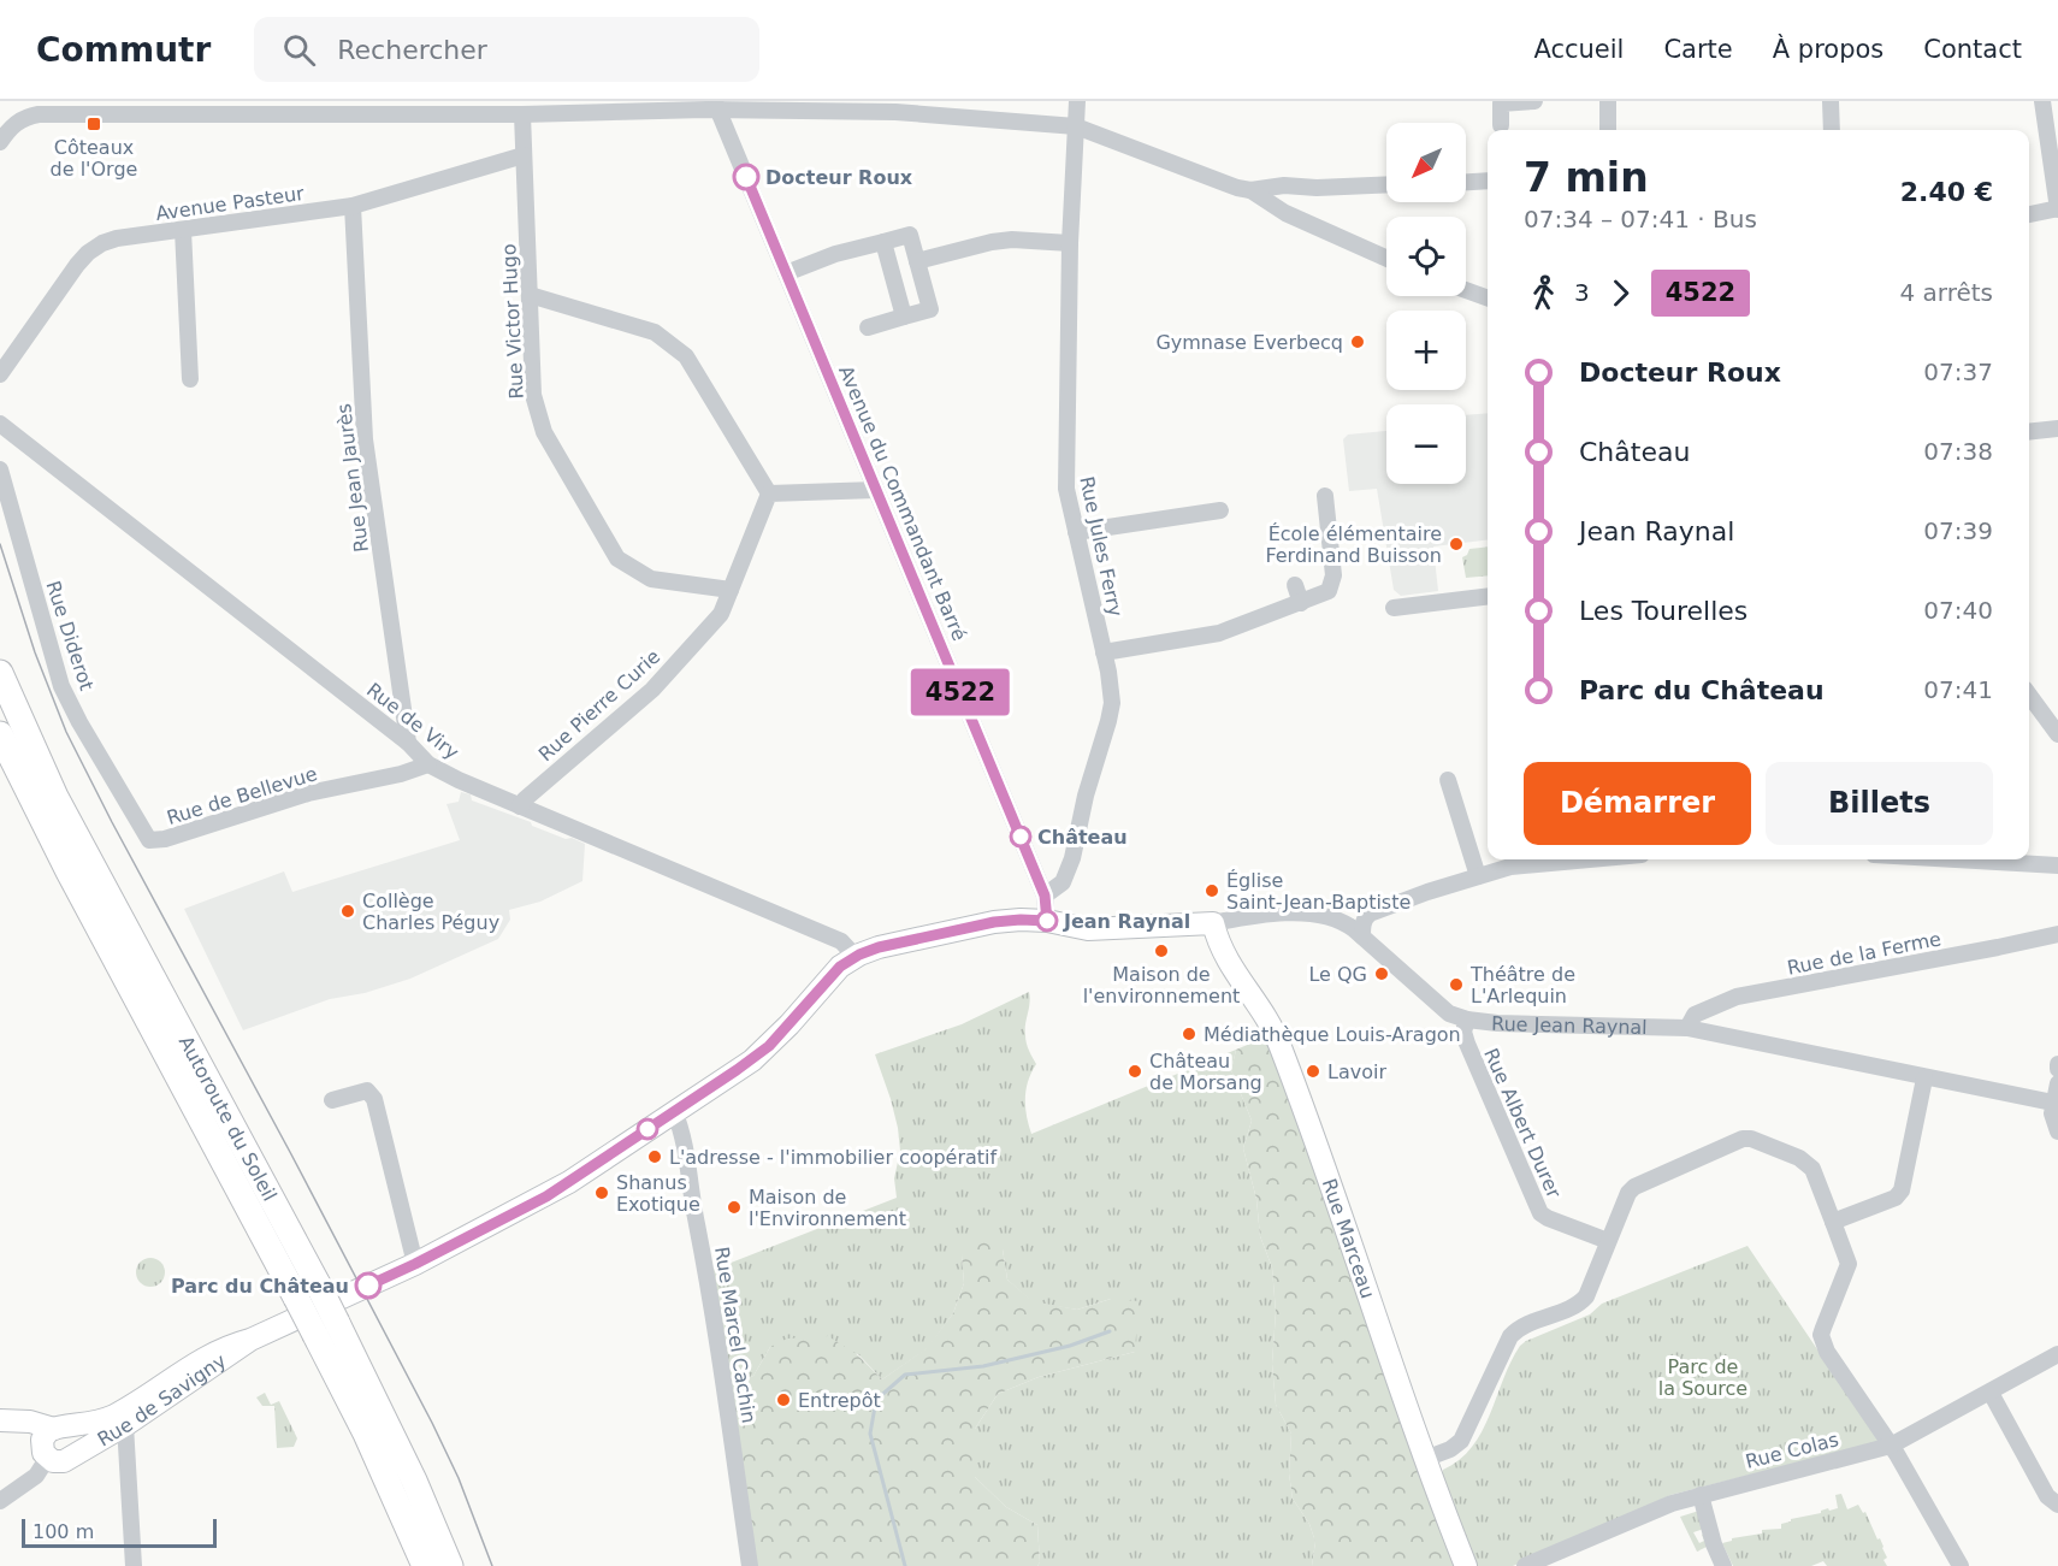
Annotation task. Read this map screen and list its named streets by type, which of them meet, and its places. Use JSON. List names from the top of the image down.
{
  "streets": {
    "highway": ["Autoroute du Soleil"],
    "main road": ["Rue Jean Raynal", "Rue Marceau", "Rue de Savigny"],
    "street": [
      "Avenue Pasteur",
      "Rue Victor Hugo",
      "Rue Jean Jaurès",
      "Avenue du Commandant Barré",
      "Rue Jules Ferry",
      "Rue Diderot",
      "Rue Pierre Curie",
      "Rue de Viry",
      "Rue de Bellevue",
      "Rue de la Ferme",
      "Rue Albert Durer",
      "Rue Marcel Cachin",
      "Rue Colas"
    ]
  },
  "crossings": [
    ["Avenue Pasteur", "Rue Victor Hugo"],
    ["Avenue Pasteur", "Rue Jean Jaurès"],
    ["Rue Victor Hugo", "Rue Pierre Curie"],
    ["Rue Jean Jaurès", "Rue de Viry"],
    ["Avenue du Commandant Barré", "Rue Jules Ferry"],
    ["Avenue du Commandant Barré", "Rue Jean Raynal"],
    ["Rue Diderot", "Rue de Bellevue"],
    ["Rue Pierre Curie", "Rue de Viry"],
    ["Rue de Viry", "Rue de Bellevue"],
    ["Rue de Viry", "Rue Jean Raynal"],
    ["Rue de Viry", "Rue de Savigny"],
    ["Rue de la Ferme", "Rue Jean Raynal"],
    ["Rue Jean Raynal", "Rue Albert Durer"],
    ["Rue Jean Raynal", "Rue Marceau"],
    ["Rue Jean Raynal", "Rue de Savigny"],
    ["Rue Marcel Cachin", "Rue de Savigny"]
  ],
  "parks": ["Parc de la Source"],
  "places": {
    "transit": ["Côteaux de l'Orge"],
    "other": [
      "Docteur Roux",
      "Gymnase Everbecq",
      "École élémentaire Ferdinand Buisson",
      "Château",
      "Église Saint-Jean-Baptiste",
      "Collège Charles Péguy",
      "Jean Raynal",
      "Maison de l'environnement",
      "Le QG",
      "Théâtre de L'Arlequin",
      "Médiathèque Louis-Aragon",
      "Château de Morsang",
      "Lavoir",
      "L'adresse - l'immobilier coopératif",
      "Shanus Exotique",
      "Maison de l'Environnement",
      "Parc du Château",
      "Entrepôt"
    ]
  },
  "lines": ["bus line 4522"],
  "scale_bar": "100 m",
  "north": "bottom left",
  "page": {
    "header": "Commutr",
    "search": "Rechercher",
    "nav": [
      "Accueil",
      "Carte",
      "À propos",
      "Contact"
    ],
    "on_map": "4522",
    "map_buttons": ["+", "−"],
    "heading": ["7 min", "07:34 – 07:41 · Bus", "2.40 €"],
    "legs": ["3", "4522", "4 arrêts"],
    "list": [
      {
        "name": "Docteur Roux",
        "value": "07:37"
      },
      {
        "name": "Château",
        "value": "07:38"
      },
      {
        "name": "Jean Raynal",
        "value": "07:39"
      },
      {
        "name": "Les Tourelles",
        "value": "07:40"
      },
      {
        "name": "Parc du Château",
        "value": "07:41"
      }
    ],
    "buttons": ["Démarrer", "Billets"],
    "scale": "100 m"
  }
}
